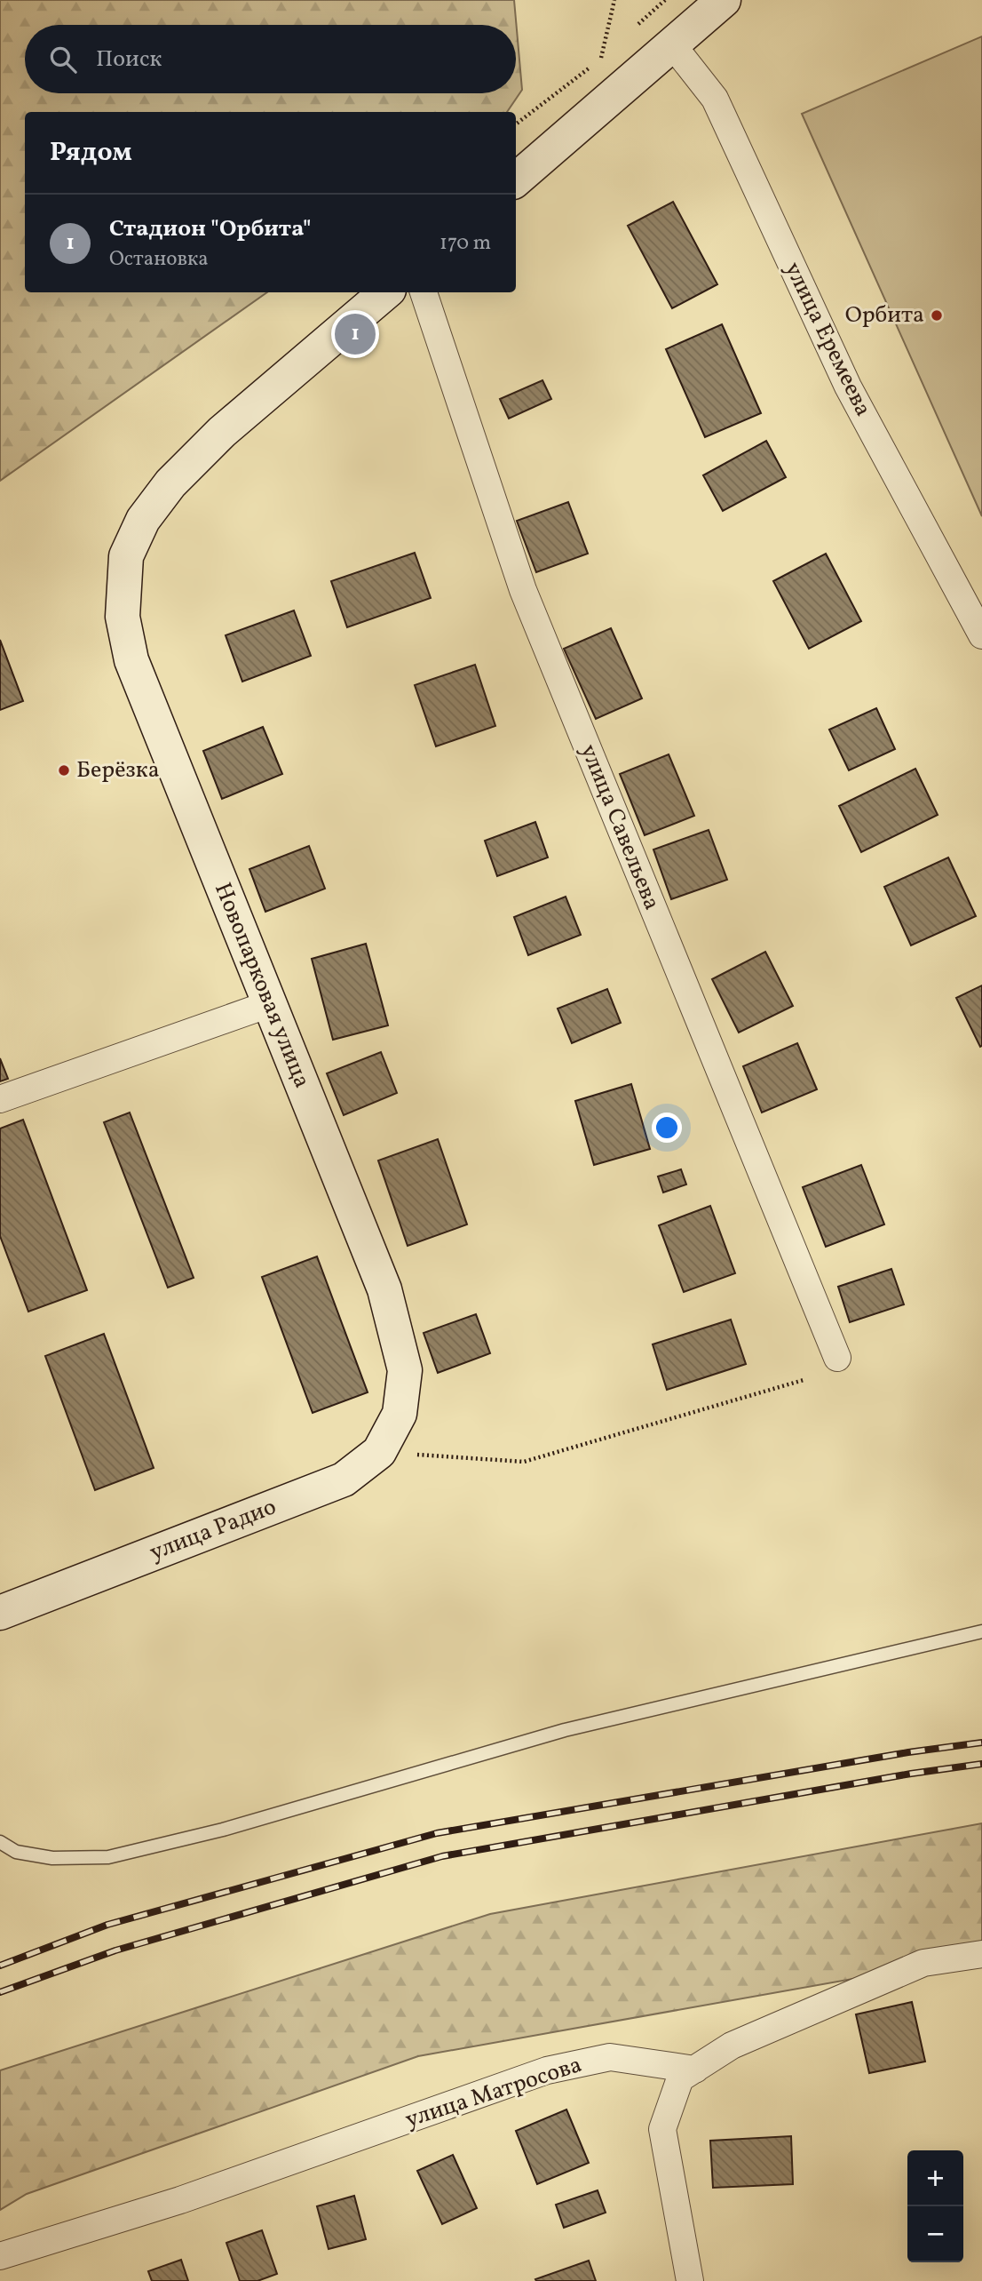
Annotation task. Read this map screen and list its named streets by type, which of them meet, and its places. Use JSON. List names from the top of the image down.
{
  "streets": {
    "street": [
      "улица Еремеева",
      "улица Савельева",
      "Новопарковая улица",
      "улица Радио",
      "улица Матросова"
    ]
  },
  "crossings": [
    ["Новопарковая улица", "улица Радио"]
  ],
  "places": ["Орбита", "Берёзка"],
  "page": {
    "search": "Поиск",
    "heading": "Рядом",
    "list": [
      {
        "mark": "1",
        "name": "Стадион \"Орбита\"",
        "note": "Остановка",
        "value": "170 m"
      }
    ],
    "pins": "1",
    "map_buttons": ["+", "−"]
  }
}
